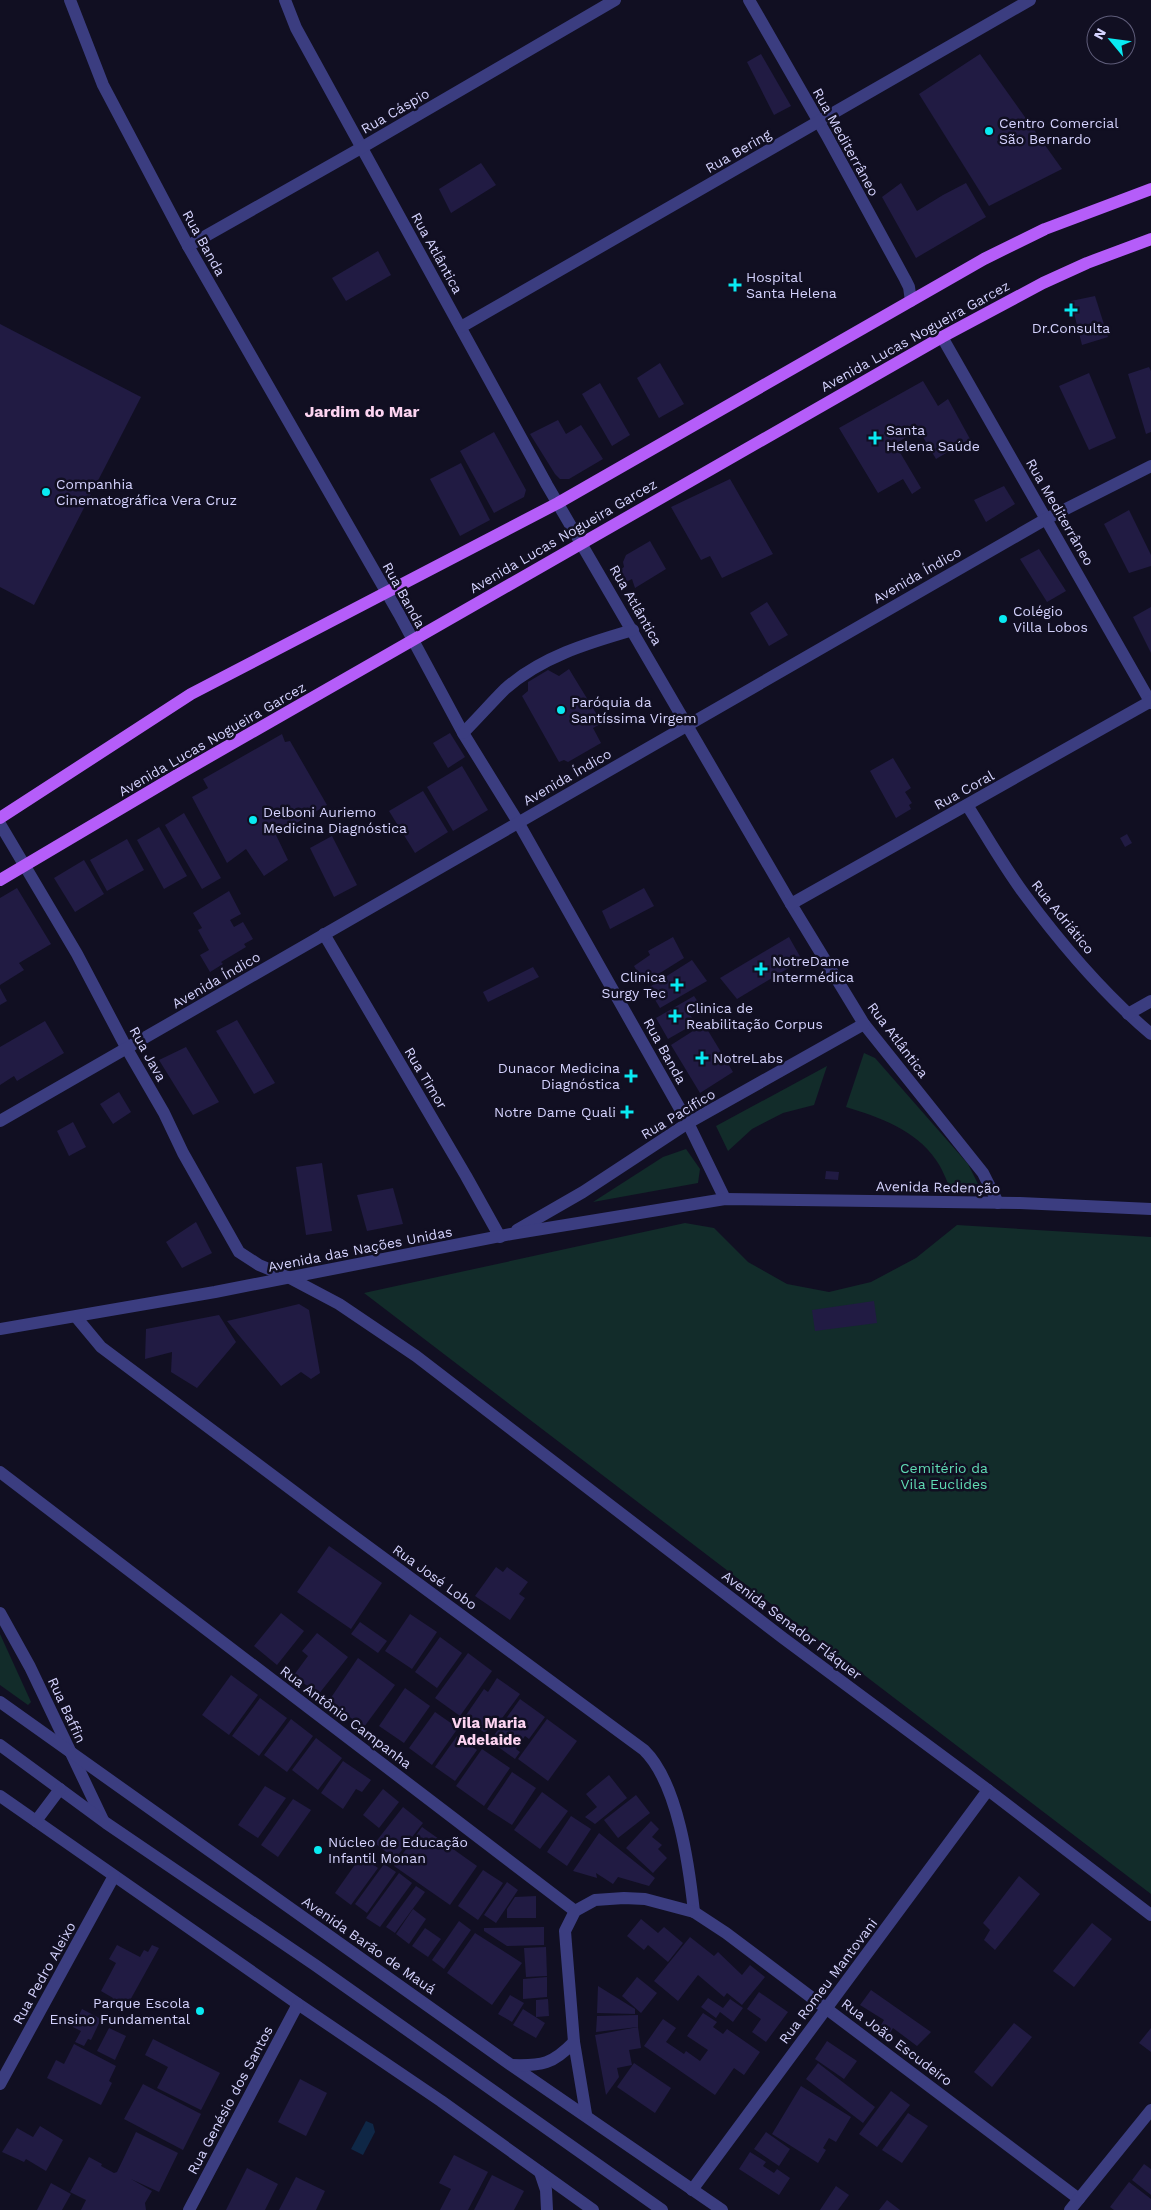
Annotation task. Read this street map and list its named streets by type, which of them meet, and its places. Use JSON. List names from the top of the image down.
{
  "streets": {
    "main road": ["Avenida Lucas Nogueira Garcez"],
    "street": [
      "Rua Cáspio",
      "Rua Mediterrâneo",
      "Rua Bering",
      "Rua Banda",
      "Rua Atlântica",
      "Avenida Índico",
      "Rua Coral",
      "Rua Adriático",
      "Rua Java",
      "Rua Timor",
      "Rua Pacífico",
      "Avenida Redenção",
      "Avenida das Nações Unidas",
      "Rua José Lobo",
      "Avenida Senador Fláquer",
      "Rua Baffin",
      "Rua Antônio Campanha",
      "Avenida Barão de Mauá",
      "Rua Pedro Aleixo",
      "Rua Romeu Mantovani",
      "Rua João Escudeiro",
      "Rua Genésio dos Santos"
    ]
  },
  "crossings": [
    ["Rua Cáspio", "Rua Banda"],
    ["Rua Cáspio", "Rua Atlântica"],
    ["Rua Mediterrâneo", "Rua Bering"],
    ["Rua Mediterrâneo", "Avenida Lucas Nogueira Garcez"],
    ["Rua Mediterrâneo", "Avenida Índico"],
    ["Rua Mediterrâneo", "Rua Coral"],
    ["Rua Bering", "Rua Atlântica"],
    ["Rua Banda", "Avenida Lucas Nogueira Garcez"],
    ["Rua Banda", "Avenida Índico"],
    ["Rua Banda", "Rua Pacífico"],
    ["Rua Banda", "Avenida Redenção"],
    ["Rua Banda", "Avenida das Nações Unidas"],
    ["Rua Atlântica", "Avenida Lucas Nogueira Garcez"],
    ["Rua Atlântica", "Avenida Índico"],
    ["Rua Atlântica", "Rua Coral"],
    ["Rua Atlântica", "Rua Pacífico"],
    ["Rua Atlântica", "Avenida Redenção"],
    ["Avenida Lucas Nogueira Garcez", "Rua Java"],
    ["Avenida Índico", "Rua Java"],
    ["Avenida Índico", "Rua Timor"],
    ["Rua Coral", "Rua Adriático"],
    ["Rua Java", "Avenida das Nações Unidas"],
    ["Rua Java", "Avenida Senador Fláquer"],
    ["Rua Timor", "Rua Pacífico"],
    ["Rua Timor", "Avenida das Nações Unidas"],
    ["Rua Pacífico", "Avenida das Nações Unidas"],
    ["Avenida Redenção", "Avenida das Nações Unidas"],
    ["Avenida das Nações Unidas", "Rua José Lobo"],
    ["Rua José Lobo", "Rua João Escudeiro"],
    ["Avenida Senador Fláquer", "Rua Romeu Mantovani"],
    ["Rua Baffin", "Avenida Barão de Mauá"],
    ["Avenida Barão de Mauá", "Rua Romeu Mantovani"],
    ["Rua Romeu Mantovani", "Rua João Escudeiro"]
  ],
  "districts": ["Jardim do Mar", "Vila Maria Adelaide"],
  "parks": ["Cemitério da Vila Euclides"],
  "places": {
    "other": [
      "Centro Comercial São Bernardo",
      "Companhia Cinematográfica Vera Cruz",
      "Colégio Villa Lobos",
      "Paróquia da Santíssima Virgem",
      "Delboni Auriemo Medicina Diagnóstica",
      "Núcleo de Educação Infantil Monan",
      "Parque Escola Ensino Fundamental"
    ],
    "health": [
      "Hospital Santa Helena",
      "Dr.Consulta",
      "Santa Helena Saúde",
      "NotreDame Intermédica",
      "Clinica Surgy Tec",
      "Clinica de Reabilitação Corpus",
      "NotreLabs",
      "Dunacor Medicina Diagnóstica",
      "Notre Dame Quali"
    ]
  },
  "north": "top left"
}
